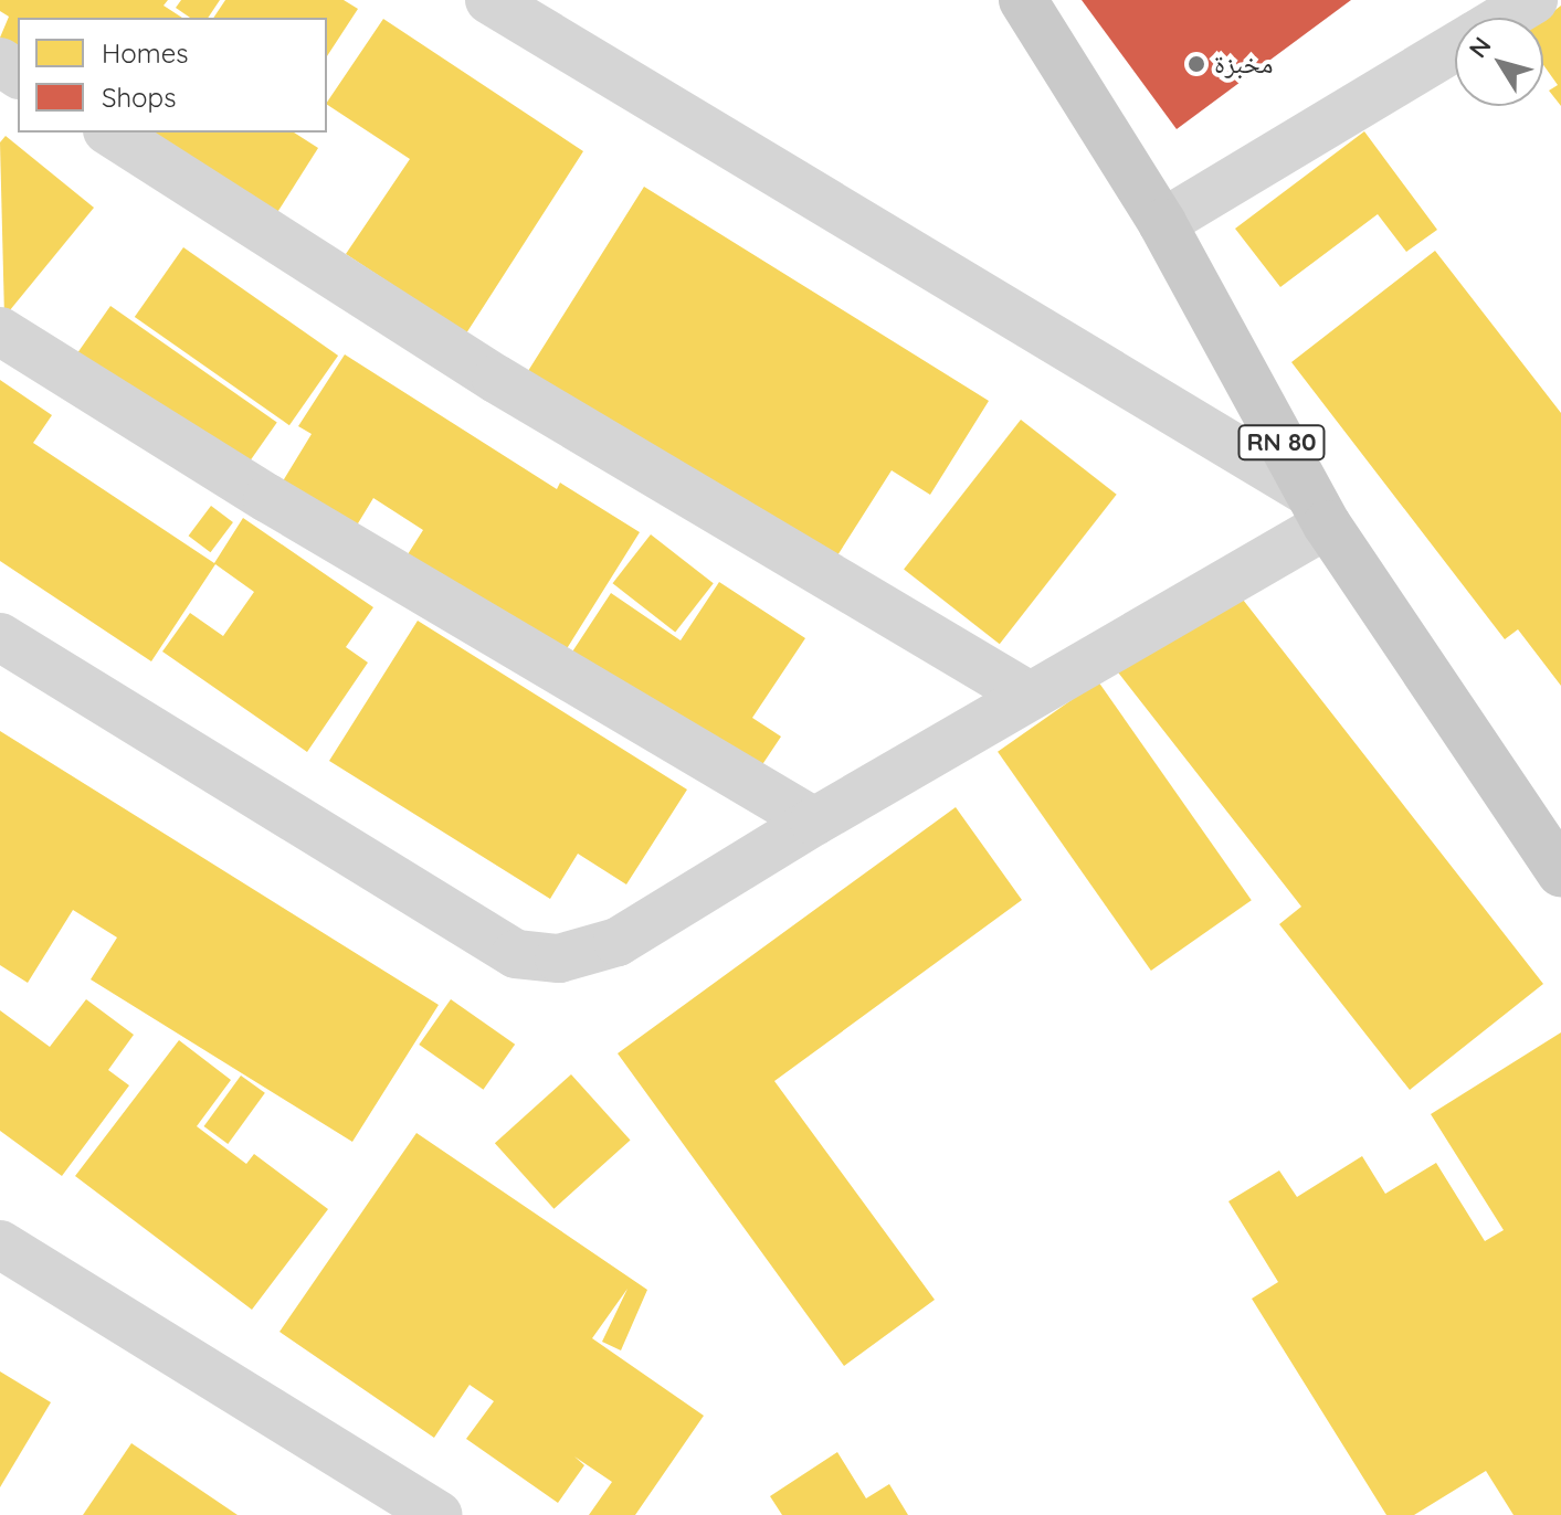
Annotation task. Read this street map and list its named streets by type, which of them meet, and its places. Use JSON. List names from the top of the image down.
{
  "streets": {
    "main road": ["RN 80"]
  },
  "places": ["مخبزة"],
  "legend": ["Homes", "Shops"],
  "north": "top left"
}
